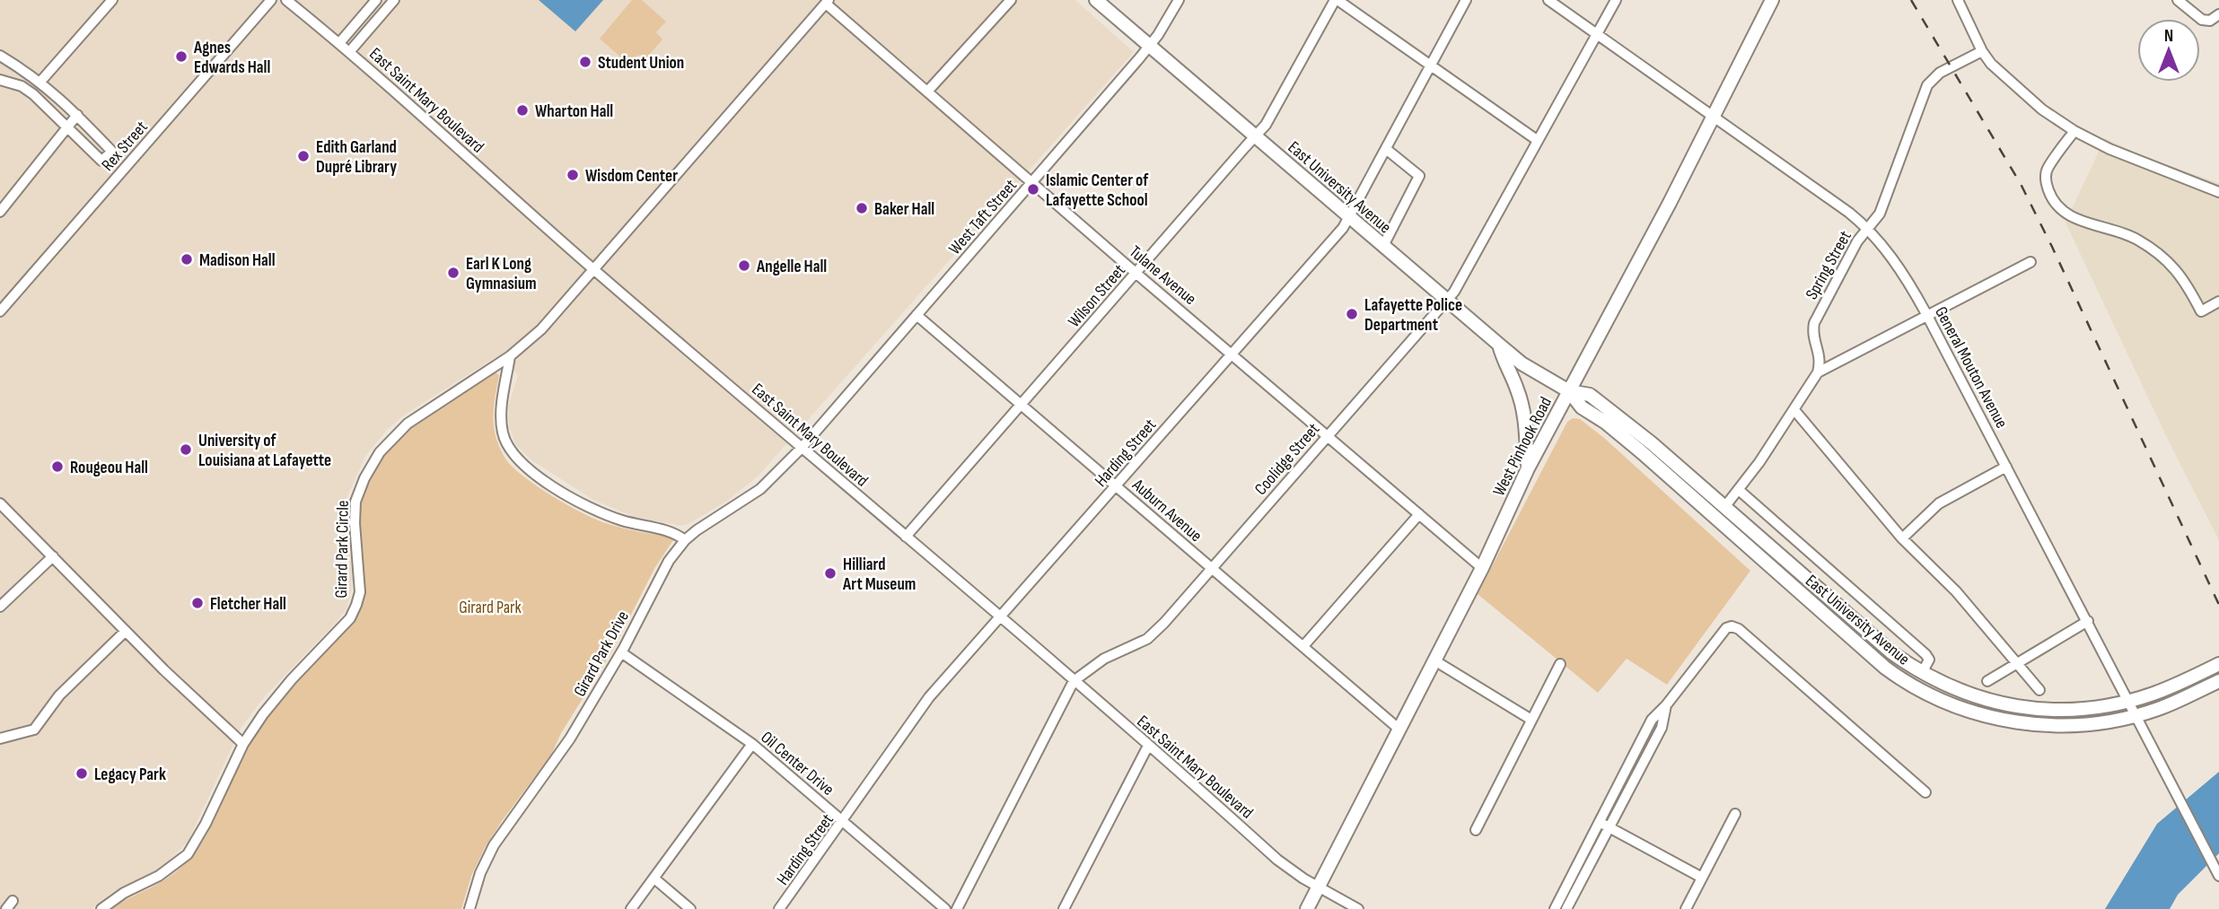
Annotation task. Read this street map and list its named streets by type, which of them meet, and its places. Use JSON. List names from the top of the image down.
{
  "streets": {
    "main road": ["East University Avenue", "West Pinhook Road"],
    "street": [
      "East Saint Mary Boulevard",
      "Rex Street",
      "West Taft Street",
      "Spring Street",
      "Tulane Avenue",
      "Wilson Street",
      "General Mouton Avenue",
      "Harding Street",
      "Coolidge Street",
      "Auburn Avenue",
      "Girard Park Circle",
      "Girard Park Drive",
      "Oil Center Drive"
    ]
  },
  "crossings": [
    ["East Saint Mary Boulevard", "West Taft Street"],
    ["East Saint Mary Boulevard", "Wilson Street"],
    ["East Saint Mary Boulevard", "West Pinhook Road"],
    ["East Saint Mary Boulevard", "Harding Street"],
    ["East Saint Mary Boulevard", "Coolidge Street"],
    ["East Saint Mary Boulevard", "Girard Park Circle"],
    ["East Saint Mary Boulevard", "Girard Park Drive"],
    ["East University Avenue", "West Taft Street"],
    ["East University Avenue", "Wilson Street"],
    ["East University Avenue", "General Mouton Avenue"],
    ["East University Avenue", "West Pinhook Road"],
    ["East University Avenue", "Harding Street"],
    ["East University Avenue", "Coolidge Street"],
    ["West Taft Street", "Tulane Avenue"],
    ["West Taft Street", "Auburn Avenue"],
    ["West Taft Street", "Girard Park Drive"],
    ["Spring Street", "General Mouton Avenue"],
    ["Tulane Avenue", "Wilson Street"],
    ["Tulane Avenue", "West Pinhook Road"],
    ["Tulane Avenue", "Harding Street"],
    ["Tulane Avenue", "Coolidge Street"],
    ["Tulane Avenue", "Girard Park Circle"],
    ["Wilson Street", "Auburn Avenue"],
    ["General Mouton Avenue", "West Pinhook Road"],
    ["General Mouton Avenue", "Coolidge Street"],
    ["West Pinhook Road", "Auburn Avenue"],
    ["Harding Street", "Auburn Avenue"],
    ["Harding Street", "Oil Center Drive"],
    ["Coolidge Street", "Auburn Avenue"],
    ["Girard Park Drive", "Oil Center Drive"]
  ],
  "parks": ["Girard Park"],
  "places": [
    "Agnes Edwards Hall",
    "Student Union",
    "Wharton Hall",
    "Edith Garland Dupré Library",
    "Wisdom Center",
    "Islamic Center of Lafayette School",
    "Baker Hall",
    "Madison Hall",
    "Angelle Hall",
    "Earl K Long Gymnasium",
    "Lafayette Police Department",
    "University of Louisiana at Lafayette",
    "Rougeou Hall",
    "Hilliard Art Museum",
    "Fletcher Hall",
    "Legacy Park"
  ],
  "north": "top"
}
